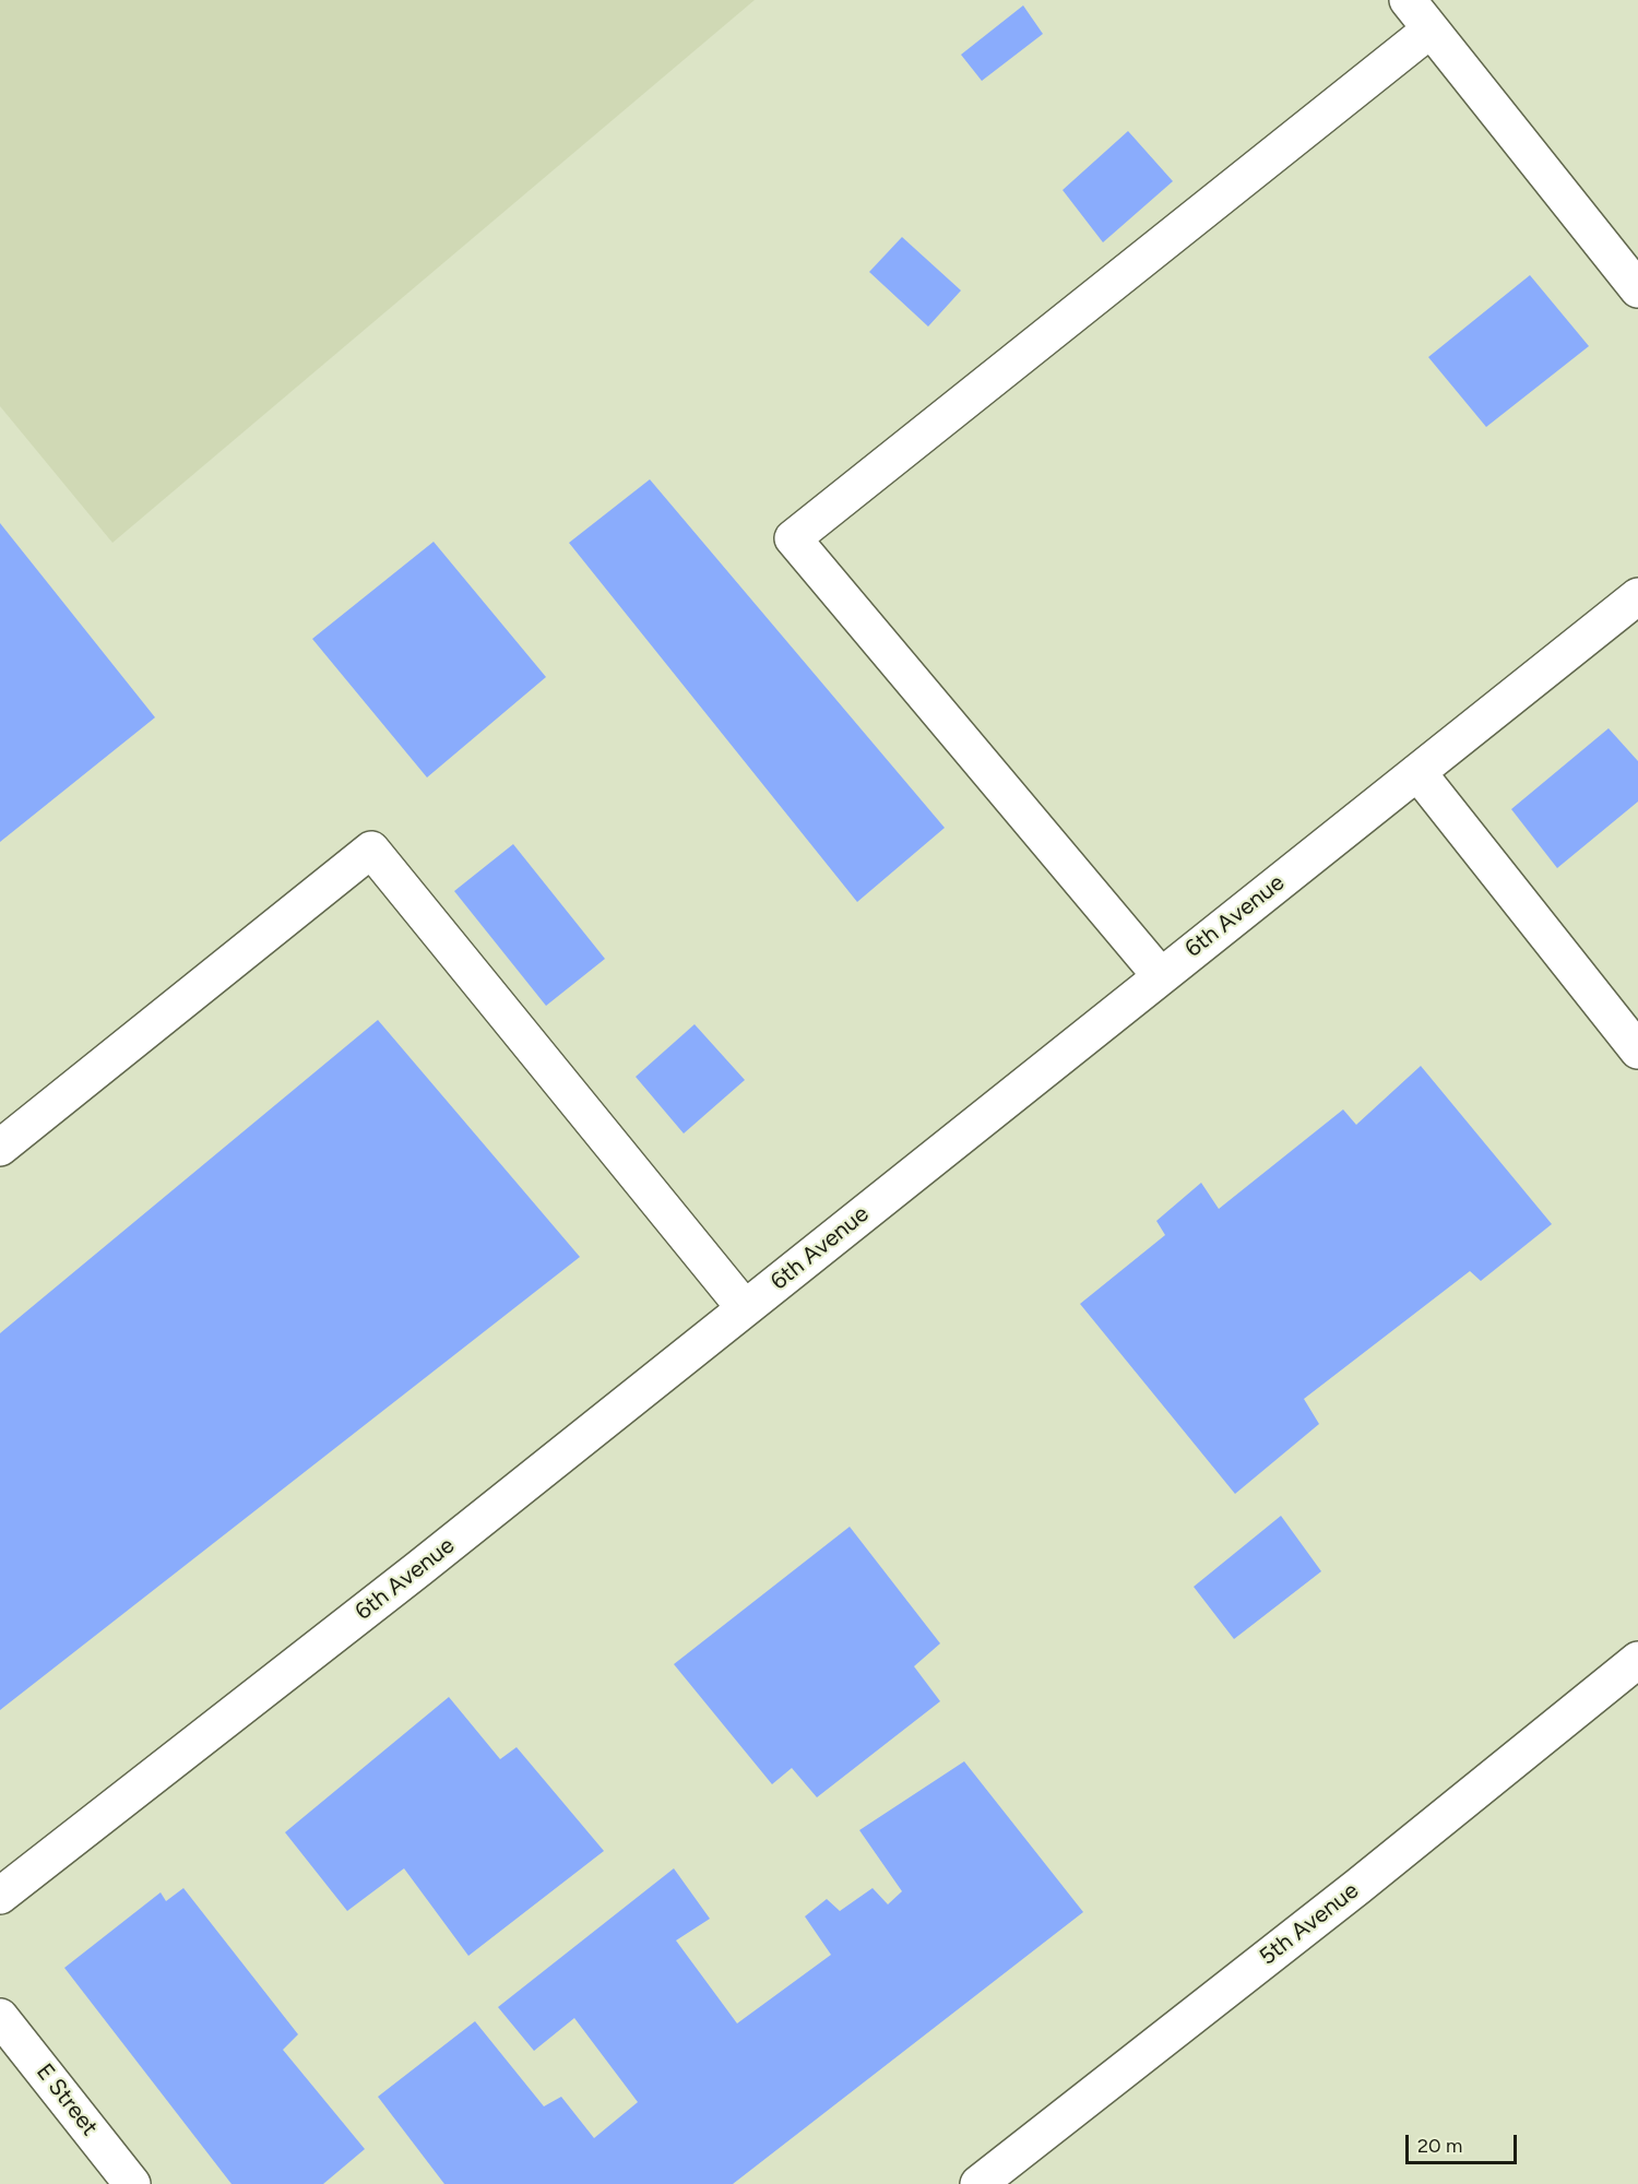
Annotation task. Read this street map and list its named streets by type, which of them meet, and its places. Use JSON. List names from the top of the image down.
{
  "streets": {
    "street": ["6th Avenue", "5th Avenue", "E Street"]
  },
  "scale_bar": "20 m"
}
